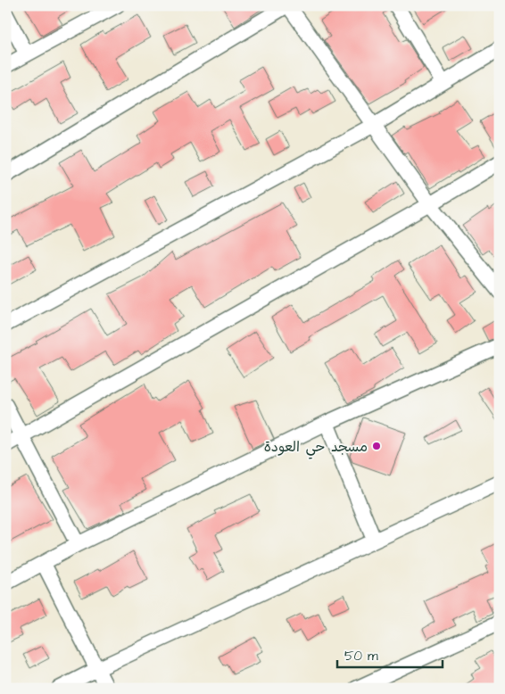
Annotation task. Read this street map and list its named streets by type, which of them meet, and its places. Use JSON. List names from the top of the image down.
{
  "places": ["مسجد حي العودة"],
  "scale_bar": "50 m"
}
